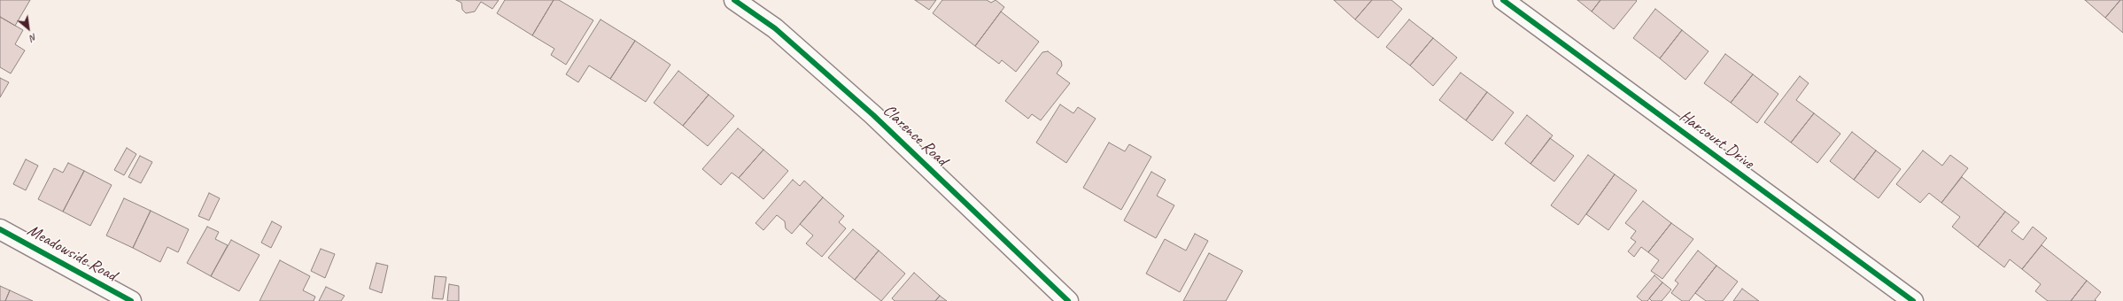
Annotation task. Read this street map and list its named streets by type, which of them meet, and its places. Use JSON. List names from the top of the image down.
{
  "streets": {
    "street": ["Clarence Road", "Harcourt Drive", "Meadowside Road"]
  },
  "north": "bottom right"
}
